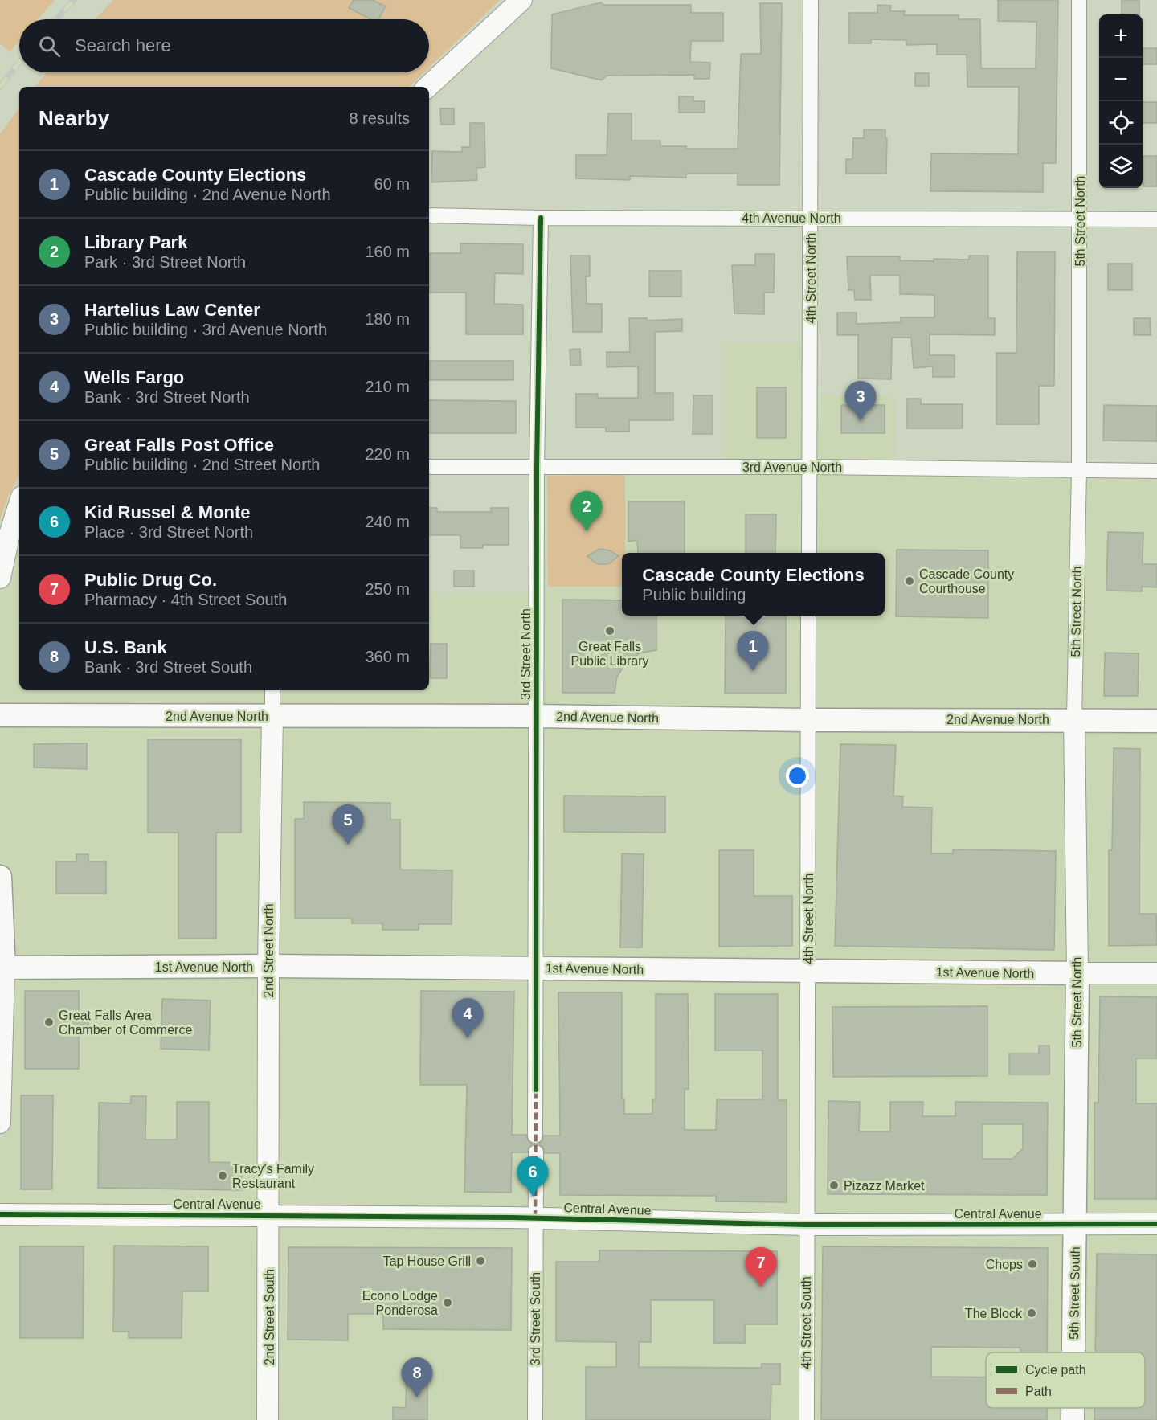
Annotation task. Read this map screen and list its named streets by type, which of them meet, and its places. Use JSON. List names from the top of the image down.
{
  "streets": {
    "main road": [
      "5th Street North",
      "2nd Avenue North",
      "1st Avenue North",
      "5th Street South"
    ],
    "street": [
      "4th Avenue North",
      "4th Street North",
      "3rd Avenue North",
      "3rd Street North",
      "2nd Street North",
      "Central Avenue",
      "2nd Street South",
      "3rd Street South",
      "4th Street South"
    ]
  },
  "crossings": [
    ["4th Avenue North", "5th Street North"],
    ["4th Avenue North", "4th Street North"],
    ["4th Avenue North", "3rd Street North"],
    ["5th Street North", "3rd Avenue North"],
    ["5th Street North", "2nd Avenue North"],
    ["5th Street North", "1st Avenue North"],
    ["5th Street North", "Central Avenue"],
    ["5th Street North", "5th Street South"],
    ["4th Street North", "3rd Avenue North"],
    ["4th Street North", "2nd Avenue North"],
    ["4th Street North", "1st Avenue North"],
    ["4th Street North", "Central Avenue"],
    ["4th Street North", "4th Street South"],
    ["3rd Avenue North", "3rd Street North"],
    ["3rd Street North", "2nd Avenue North"],
    ["3rd Street North", "1st Avenue North"],
    ["2nd Avenue North", "2nd Street North"],
    ["2nd Street North", "1st Avenue North"],
    ["2nd Street North", "Central Avenue"],
    ["2nd Street North", "2nd Street South"],
    ["Central Avenue", "5th Street South"],
    ["Central Avenue", "2nd Street South"],
    ["Central Avenue", "3rd Street South"],
    ["Central Avenue", "4th Street South"]
  ],
  "places": [
    "Cascade County Courthouse",
    "Great Falls Public Library",
    "Great Falls Area Chamber of Commerce",
    "Tracy's Family Restaurant",
    "Pizazz Market",
    "Tap House Grill",
    "Chops",
    "Econo Lodge Ponderosa",
    "The Block"
  ],
  "legend": ["Cycle path", "Path"],
  "page": {
    "map_buttons": ["+", "−"],
    "search": "Search here",
    "heading": ["Nearby", "8 results"],
    "list": [
      {
        "mark": "1",
        "name": "Cascade County Elections",
        "note": "Public building · 2nd Avenue North",
        "value": "60 m"
      },
      {
        "mark": "2",
        "name": "Library Park",
        "note": "Park · 3rd Street North",
        "value": "160 m"
      },
      {
        "mark": "3",
        "name": "Hartelius Law Center",
        "note": "Public building · 3rd Avenue North",
        "value": "180 m"
      },
      {
        "mark": "4",
        "name": "Wells Fargo",
        "note": "Bank · 3rd Street North",
        "value": "210 m"
      },
      {
        "mark": "5",
        "name": "Great Falls Post Office",
        "note": "Public building · 2nd Street North",
        "value": "220 m"
      },
      {
        "mark": "6",
        "name": "Kid Russel & Monte",
        "note": "Place · 3rd Street North",
        "value": "240 m"
      },
      {
        "mark": "7",
        "name": "Public Drug Co.",
        "note": "Pharmacy · 4th Street South",
        "value": "250 m"
      },
      {
        "mark": "8",
        "name": "U.S. Bank",
        "note": "Bank · 3rd Street South",
        "value": "360 m"
      }
    ],
    "pins": [
      "3",
      "2",
      "1",
      "5",
      "4",
      "6",
      "7",
      "8"
    ],
    "popup": ["Cascade County Elections", "Public building"]
  }
}
